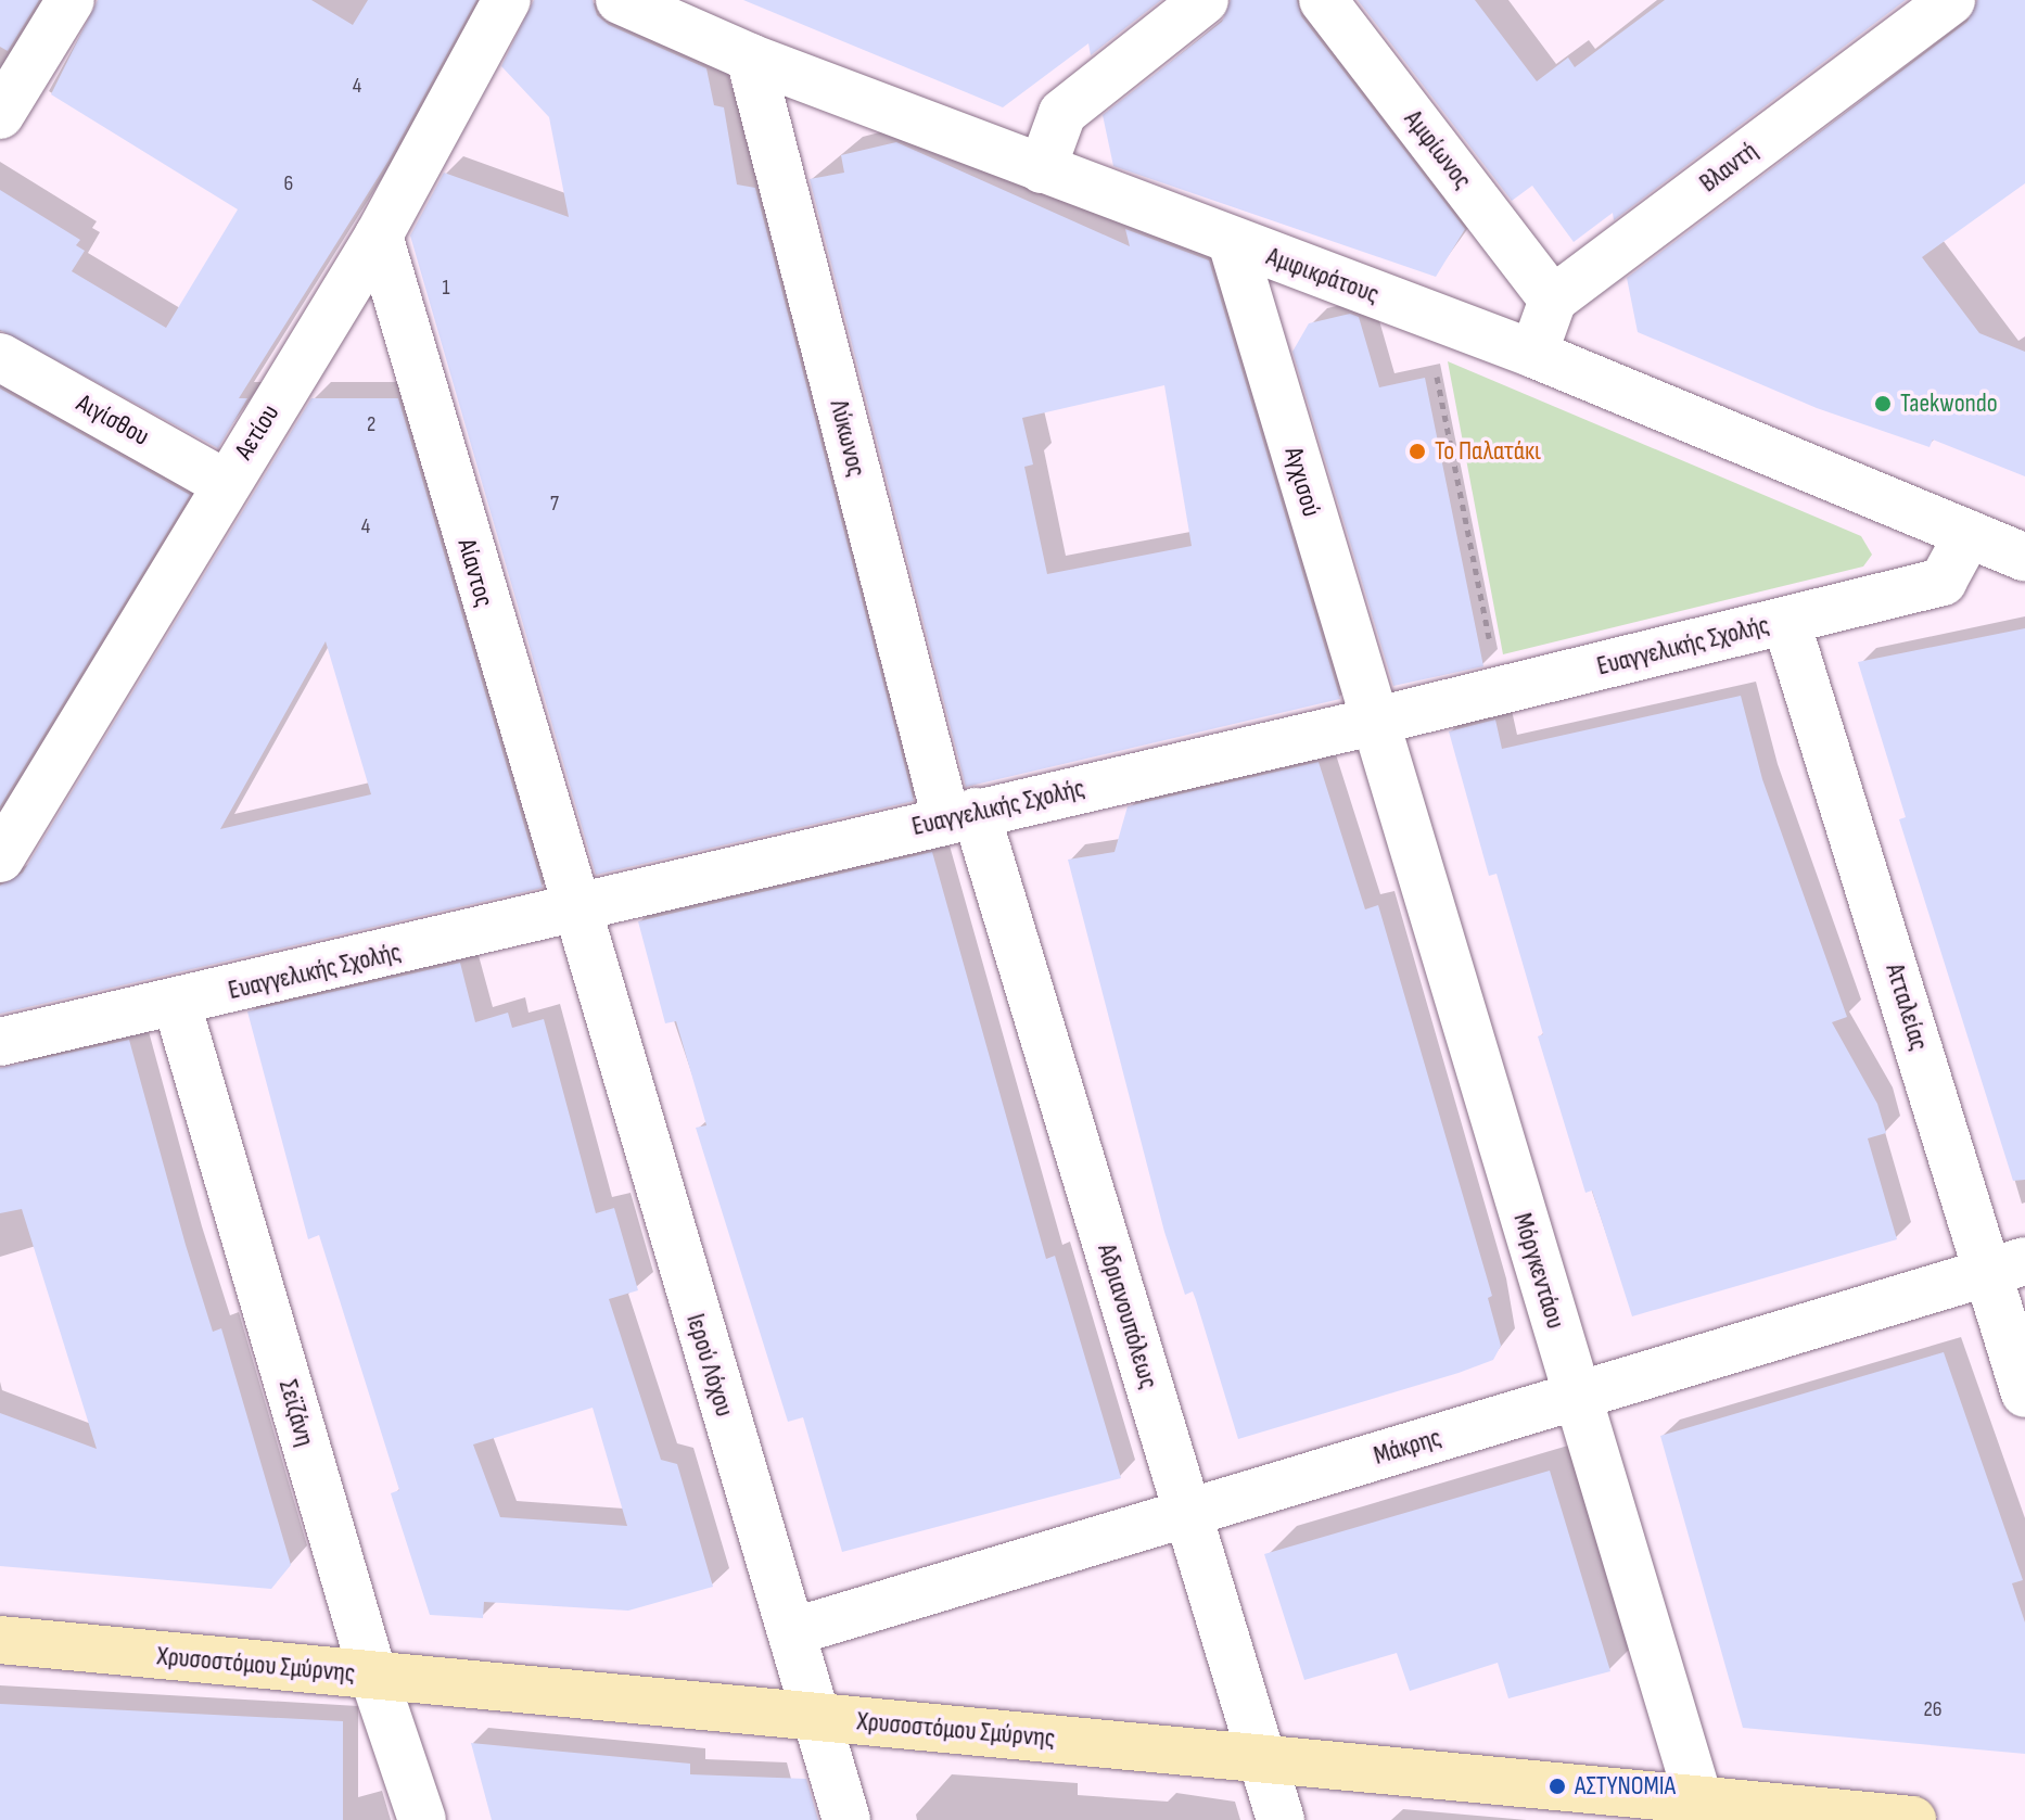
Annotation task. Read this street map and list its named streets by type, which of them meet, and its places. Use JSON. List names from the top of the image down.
{
  "streets": {
    "street": [
      "Αμφίωνος",
      "Βλαντή",
      "Αμφικράτους",
      "Αιγίσθου",
      "Αετίου",
      "Λύκωνος",
      "Αγχισού",
      "Αίαντος",
      "Ευαγγελικής Σχολής",
      "Ατταλείας",
      "Μόργκεντάου",
      "Αδριανουπόλεως",
      "Ιερού Λόχου",
      "Σεϊζάνη",
      "Μάκρης",
      "Χρυσοστόμου Σμύρνης"
    ]
  },
  "crossings": [
    ["Αμφίωνος", "Βλαντή"],
    ["Αμφικράτους", "Λύκωνος"],
    ["Αμφικράτους", "Αγχισού"],
    ["Αμφικράτους", "Ευαγγελικής Σχολής"],
    ["Αιγίσθου", "Αετίου"],
    ["Αετίου", "Αίαντος"],
    ["Λύκωνος", "Ευαγγελικής Σχολής"],
    ["Λύκωνος", "Αδριανουπόλεως"],
    ["Αγχισού", "Ευαγγελικής Σχολής"],
    ["Αγχισού", "Μόργκεντάου"],
    ["Αίαντος", "Ευαγγελικής Σχολής"],
    ["Αίαντος", "Ιερού Λόχου"],
    ["Ευαγγελικής Σχολής", "Ατταλείας"],
    ["Ευαγγελικής Σχολής", "Μόργκεντάου"],
    ["Ευαγγελικής Σχολής", "Αδριανουπόλεως"],
    ["Ευαγγελικής Σχολής", "Ιερού Λόχου"],
    ["Ευαγγελικής Σχολής", "Σεϊζάνη"],
    ["Ατταλείας", "Μάκρης"],
    ["Μόργκεντάου", "Μάκρης"],
    ["Μόργκεντάου", "Χρυσοστόμου Σμύρνης"],
    ["Αδριανουπόλεως", "Μάκρης"],
    ["Αδριανουπόλεως", "Χρυσοστόμου Σμύρνης"],
    ["Ιερού Λόχου", "Μάκρης"],
    ["Ιερού Λόχου", "Χρυσοστόμου Σμύρνης"],
    ["Σεϊζάνη", "Χρυσοστόμου Σμύρνης"]
  ],
  "places": ["Taekwondo", "Το Παλατάκι", "ΑΣΤΥΝΟΜΙΑ"],
  "house_numbers": [
    "4",
    "6",
    "1",
    "2",
    "7",
    "4",
    "26"
  ]
}
